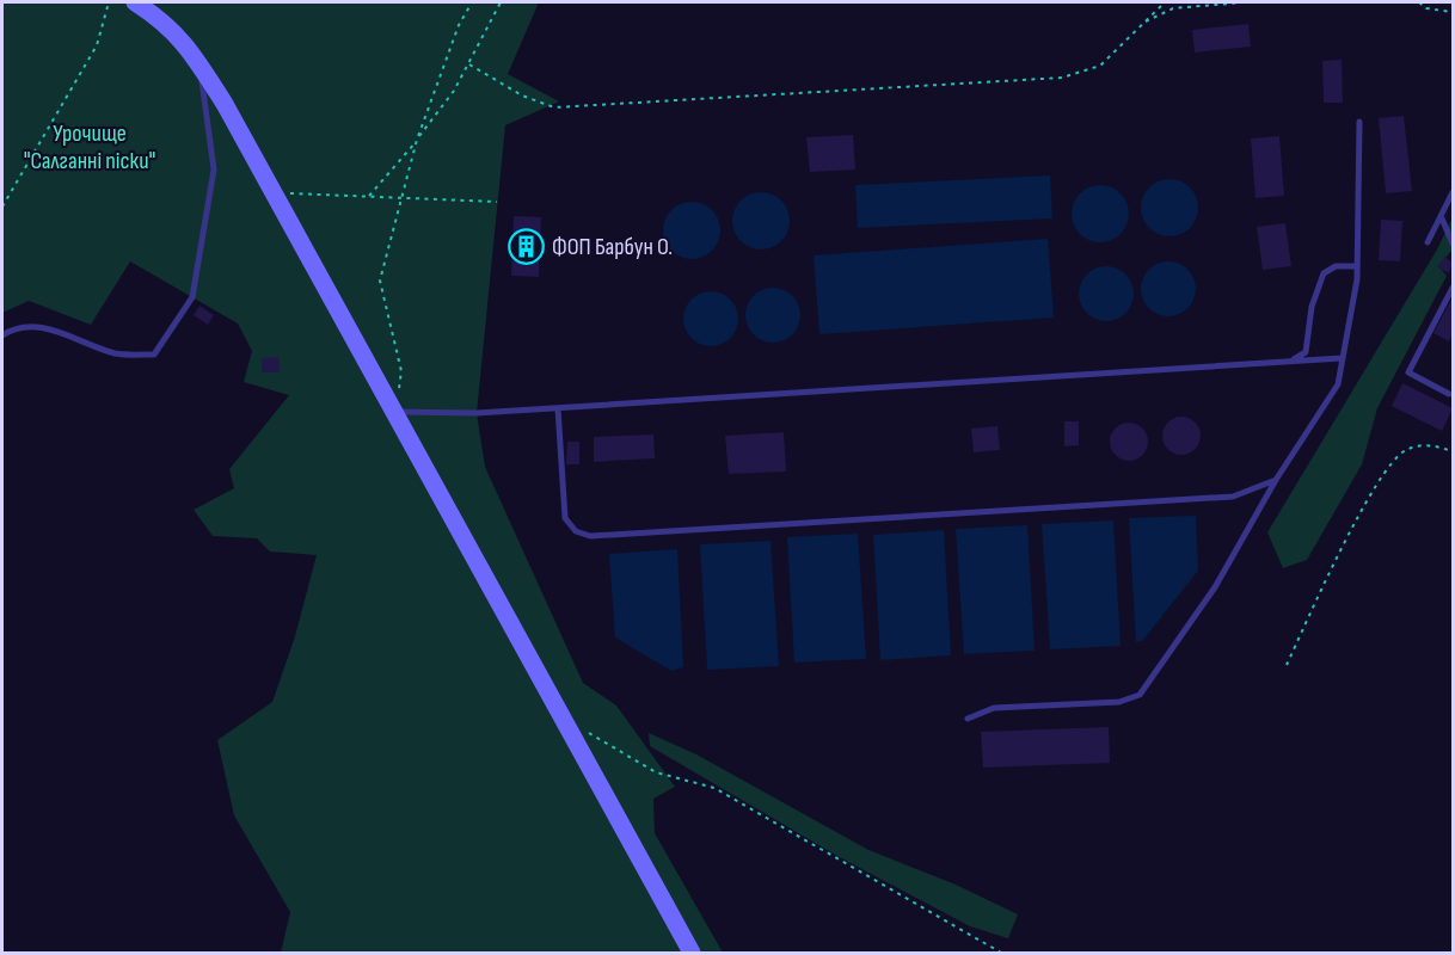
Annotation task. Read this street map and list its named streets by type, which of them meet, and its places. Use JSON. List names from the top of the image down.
{
  "parks": ["Урочище \"Салганні піски\""],
  "places": {
    "building": ["ФОП Барбун О."]
  }
}
